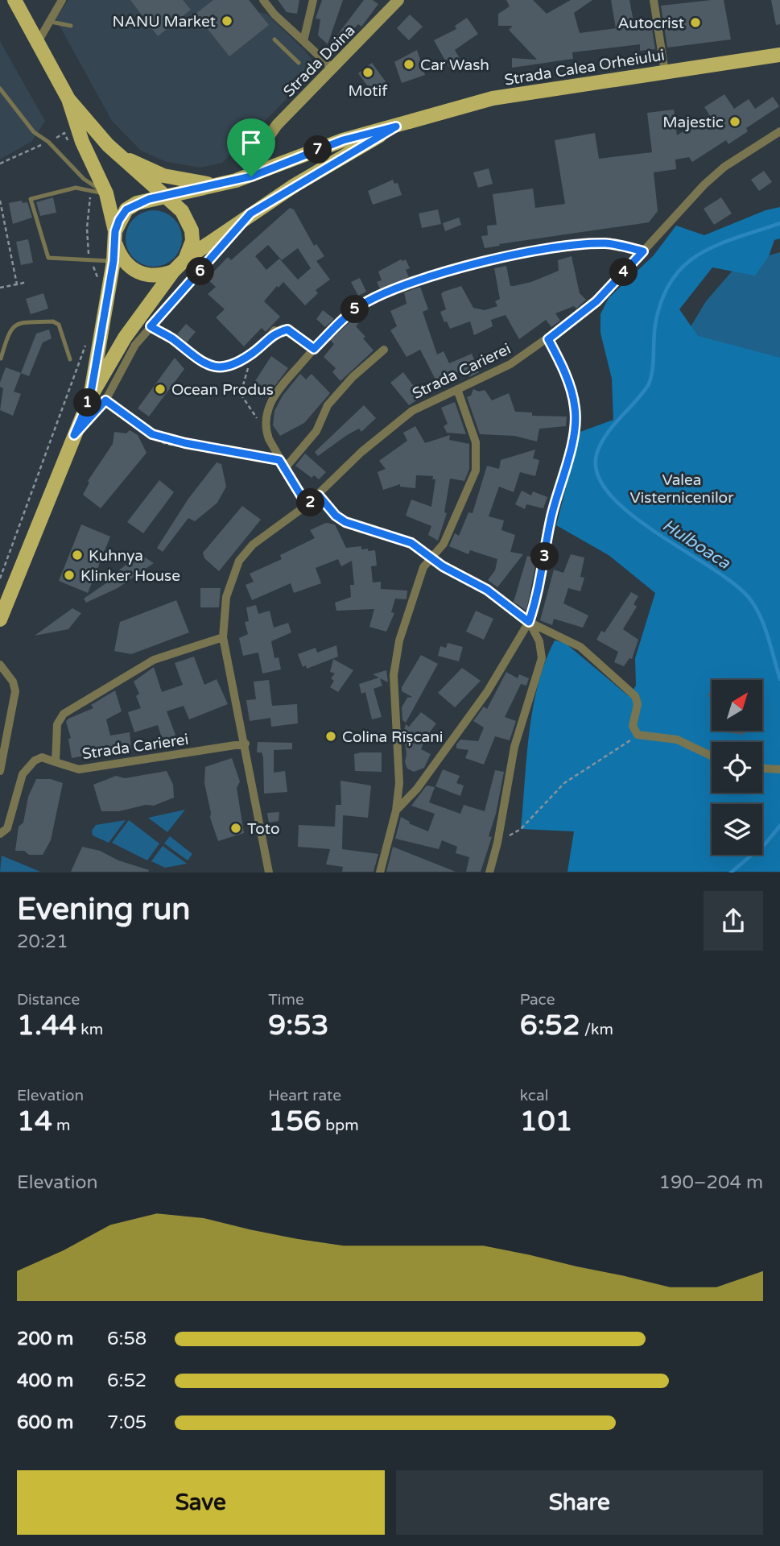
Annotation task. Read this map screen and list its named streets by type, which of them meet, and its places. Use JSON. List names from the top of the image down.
{
  "streets": {
    "main road": ["Strada Doina", "Strada Calea Orheiului"],
    "street": ["Strada Carierei"]
  },
  "crossings": [
    ["Strada Doina", "Strada Calea Orheiului"]
  ],
  "water": ["Hulboaca"],
  "parks": ["Valea Visternicenilor"],
  "places": [
    "NANU Market",
    "Autocrist",
    "Car Wash",
    "Motif",
    "Majestic",
    "Ocean Produs",
    "Kuhnya",
    "Klinker House",
    "Colina Rîșcani",
    "Toto"
  ],
  "north": "top right",
  "page": {
    "pins": [
      "7",
      "6",
      "4",
      "5",
      "1",
      "2",
      "3"
    ],
    "heading": ["Evening run", "20:21"],
    "stats": [
      ["Distance", "1.44 km"],
      ["Time", "9:53"],
      ["Pace", "6:52 /km"],
      ["Elevation", "14 m"],
      ["Heart rate", "156 bpm"],
      ["kcal", "101"]
    ],
    "chart": ["Elevation", "190–204 m"],
    "list": [
      {
        "name": "200 m",
        "note": "6:58"
      },
      {
        "name": "400 m",
        "note": "6:52"
      },
      {
        "name": "600 m",
        "note": "7:05"
      }
    ],
    "buttons": ["Save", "Share"]
  }
}
